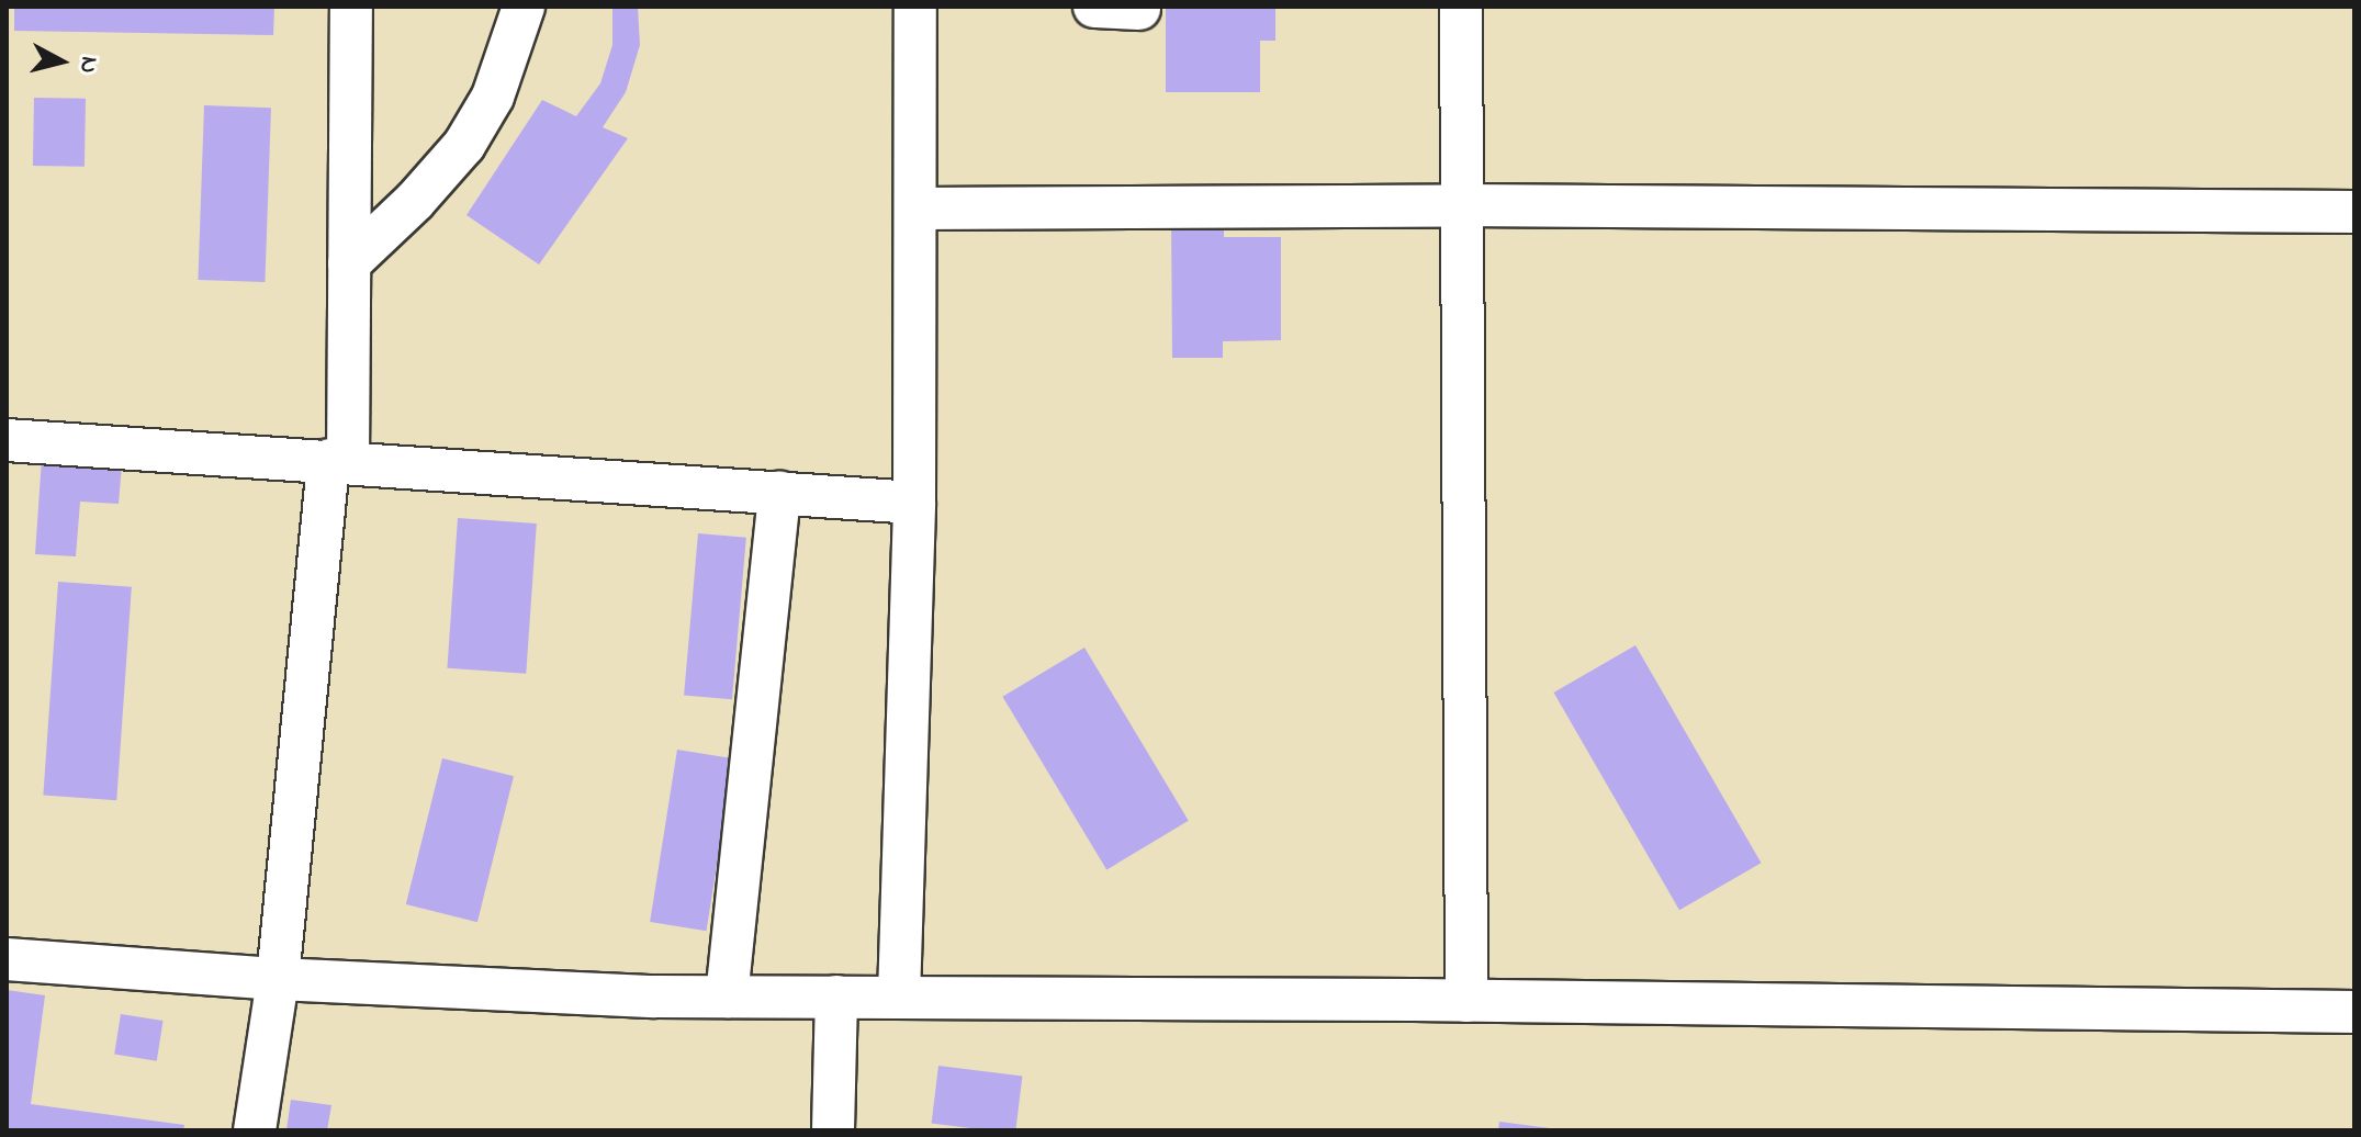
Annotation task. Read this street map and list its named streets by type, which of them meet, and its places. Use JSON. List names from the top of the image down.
{
  "north": "right"
}
